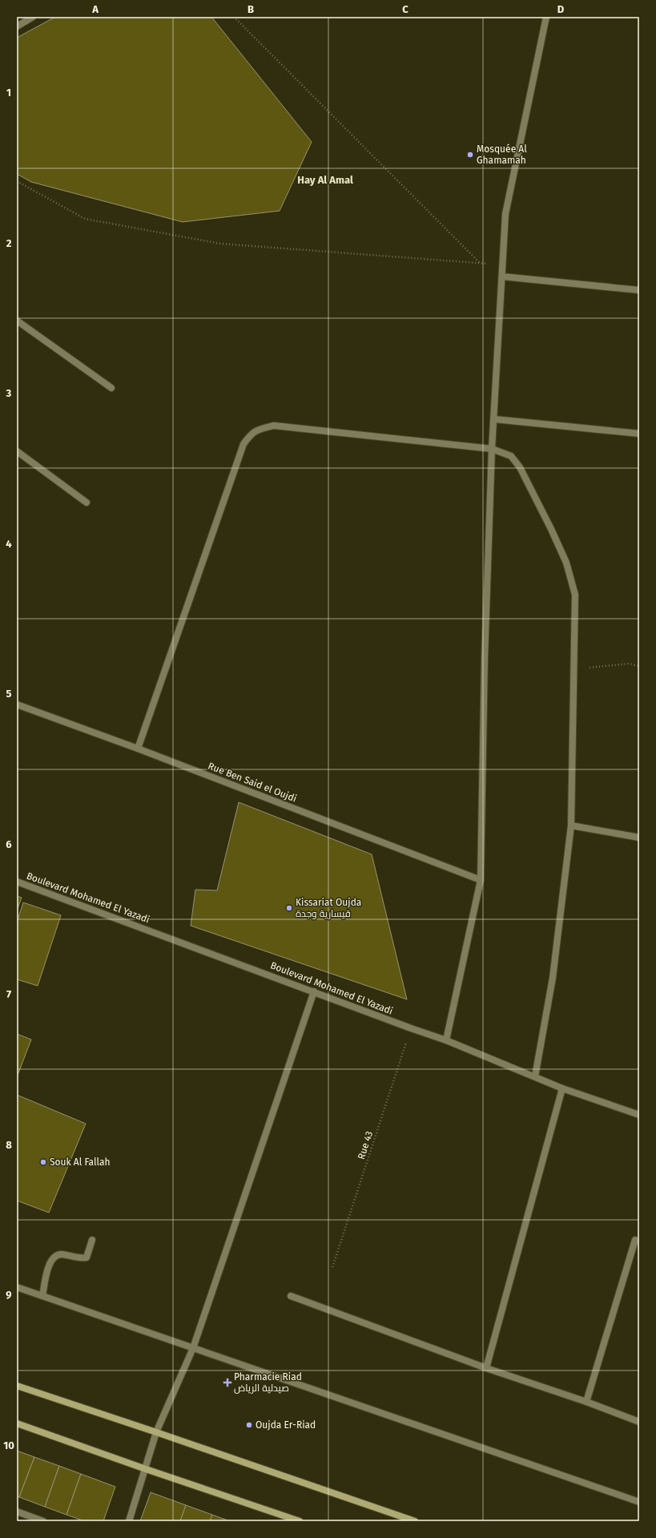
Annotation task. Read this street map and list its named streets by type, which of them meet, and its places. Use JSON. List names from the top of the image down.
{
  "streets": {
    "street": ["Rue Ben Said el Oujdi", "Boulevard Mohamed El Yazadi"],
    "path": ["Rue 43"]
  },
  "crossings": [
    ["Boulevard Mohamed El Yazadi", "Rue 43"]
  ],
  "districts": ["Hay Al Amal"],
  "places": {
    "other": [
      "Mosquée Al Ghamamah",
      "Kissariat Oujda قيسارية وجدة",
      "Souk Al Fallah",
      "Oujda Er-Riad"
    ],
    "health": ["Pharmacie Riad صيدلية الرياض"]
  },
  "grid": {
    "columns": [
      "A",
      "B",
      "C",
      "D"
    ],
    "rows": [
      "1",
      "2",
      "3",
      "4",
      "5",
      "6",
      "7",
      "8",
      "9",
      "10"
    ]
  }
}
